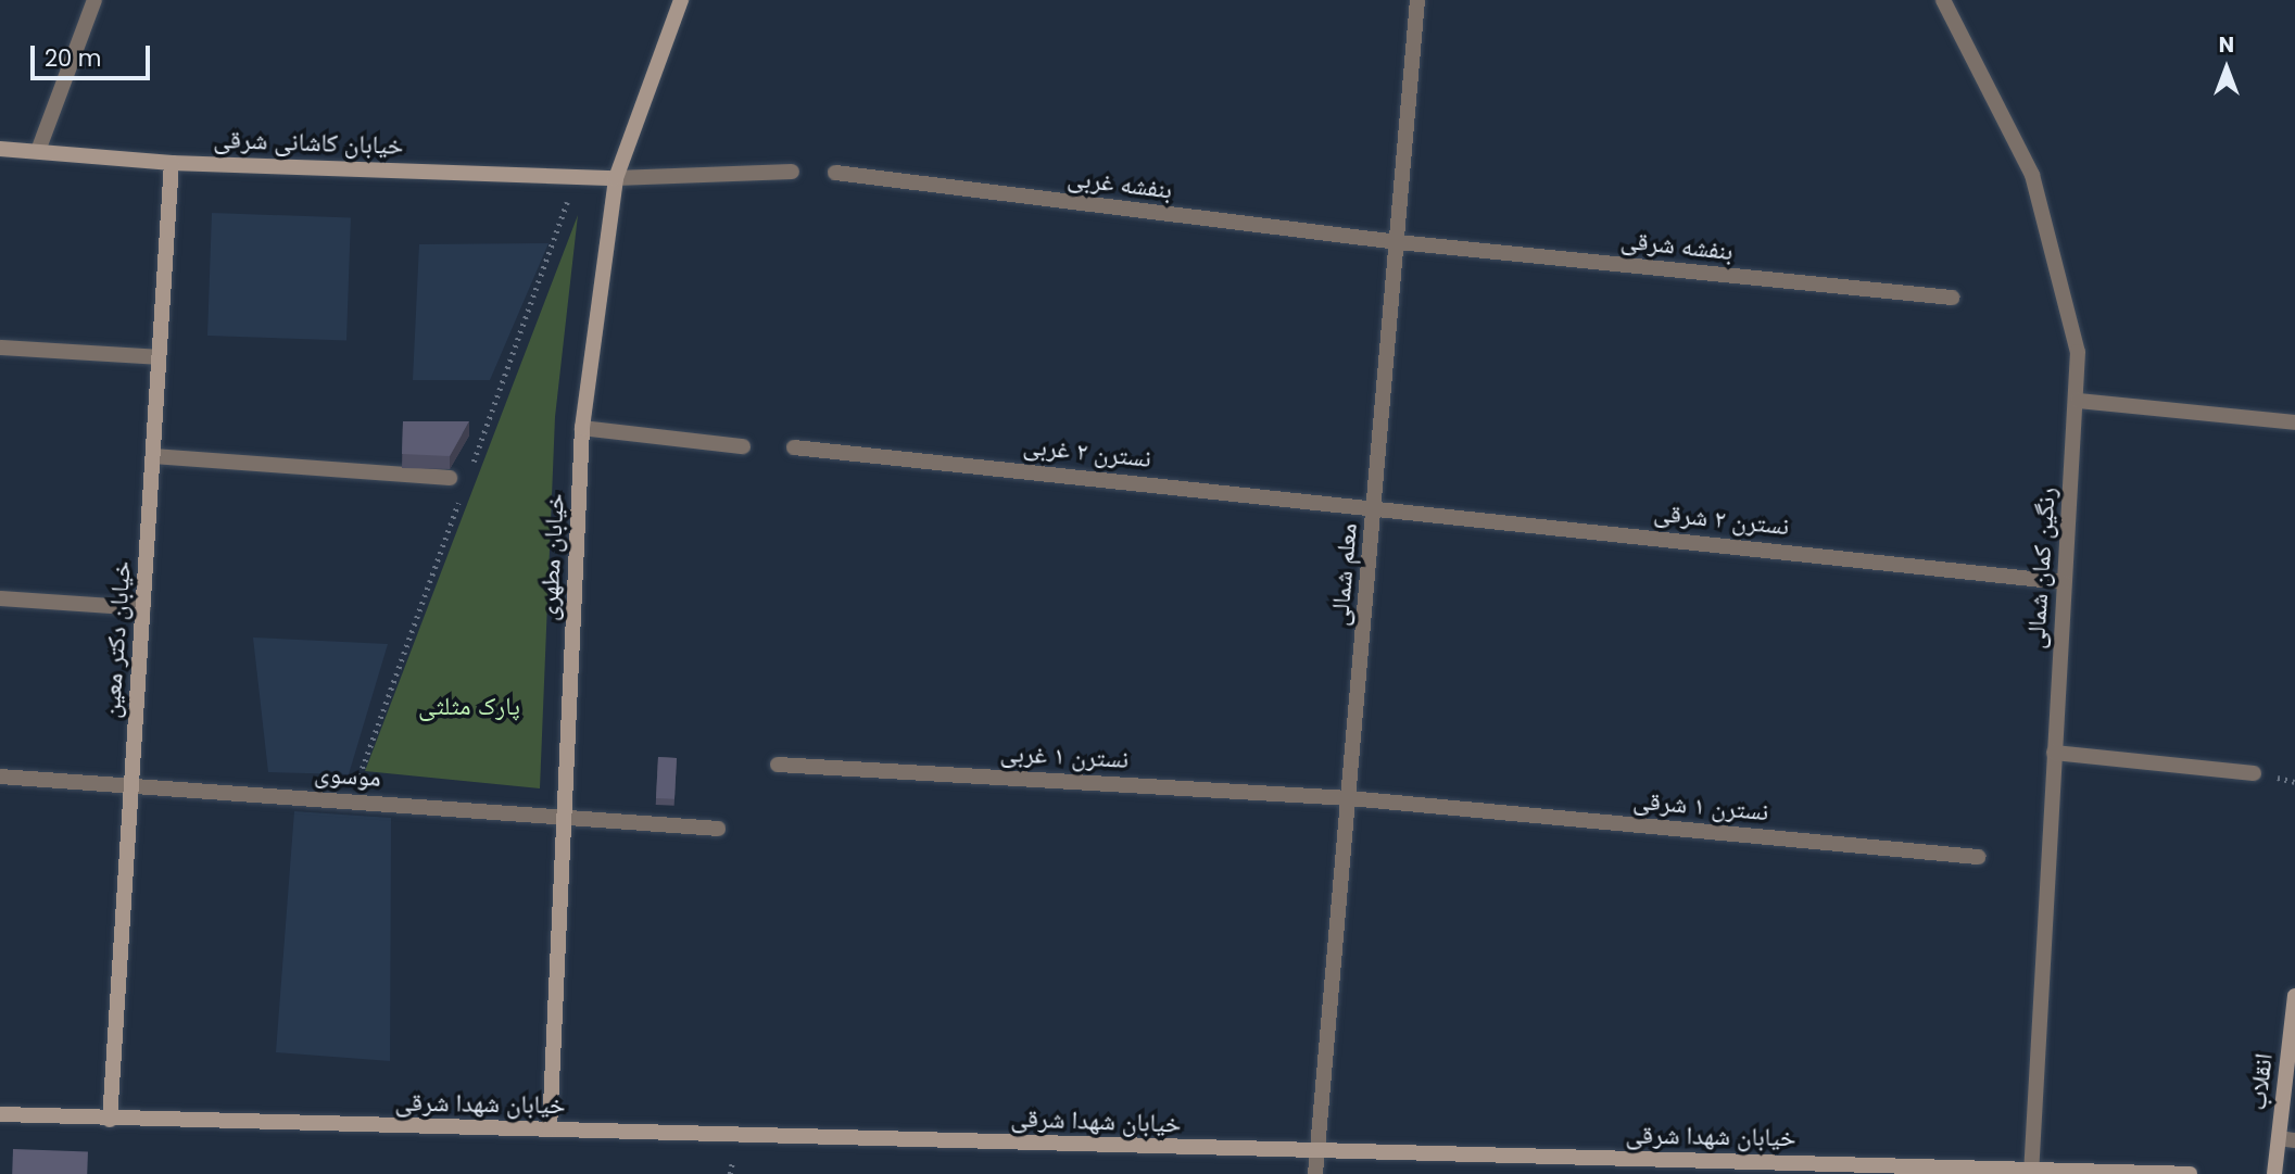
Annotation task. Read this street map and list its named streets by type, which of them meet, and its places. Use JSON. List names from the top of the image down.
{
  "streets": {
    "main road": [
      "خیابان کاشانی شرقی",
      "خیابان مطهری",
      "خیابان دکتر معین",
      "انقلاب",
      "خیابان شهدا شرقی"
    ],
    "street": [
      "بنفشه غربی",
      "بنفشه شرقی",
      "نسترن ۲ غربی",
      "نسترن ۲ شرقی",
      "رنگین کمان شمالی",
      "معلم شمالی",
      "نسترن ۱ غربی",
      "موسوی",
      "نسترن ۱ شرقی"
    ]
  },
  "crossings": [
    ["خیابان کاشانی شرقی", "خیابان مطهری"],
    ["خیابان کاشانی شرقی", "خیابان دکتر معین"],
    ["بنفشه غربی", "بنفشه شرقی"],
    ["بنفشه غربی", "معلم شمالی"],
    ["بنفشه شرقی", "معلم شمالی"],
    ["نسترن ۲ غربی", "نسترن ۲ شرقی"],
    ["نسترن ۲ غربی", "معلم شمالی"],
    ["نسترن ۲ شرقی", "رنگین کمان شمالی"],
    ["نسترن ۲ شرقی", "معلم شمالی"],
    ["خیابان مطهری", "موسوی"],
    ["خیابان مطهری", "خیابان شهدا شرقی"],
    ["رنگین کمان شمالی", "خیابان شهدا شرقی"],
    ["معلم شمالی", "نسترن ۱ غربی"],
    ["معلم شمالی", "نسترن ۱ شرقی"],
    ["معلم شمالی", "خیابان شهدا شرقی"],
    ["خیابان دکتر معین", "موسوی"],
    ["خیابان دکتر معین", "خیابان شهدا شرقی"],
    ["نسترن ۱ غربی", "نسترن ۱ شرقی"]
  ],
  "parks": ["پارک مثلثی"],
  "scale_bar": "20 m",
  "north": "top"
}
